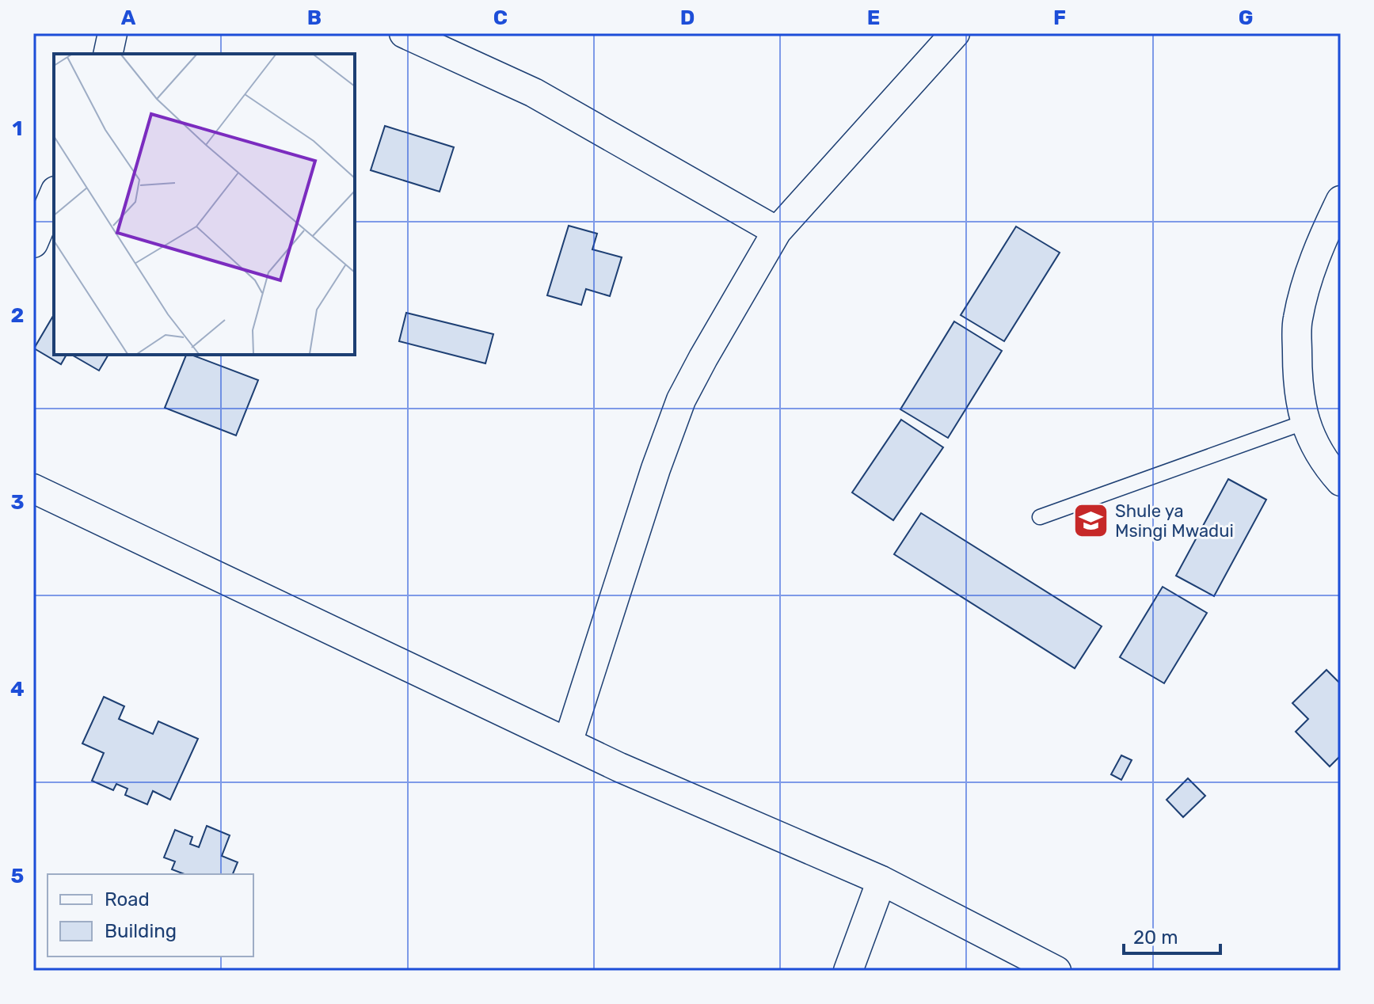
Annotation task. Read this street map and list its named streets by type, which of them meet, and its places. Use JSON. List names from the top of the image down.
{
  "places": {
    "school or university": ["Shule ya Msingi Mwadui"]
  },
  "legend": ["Road", "Building"],
  "scale_bar": "20 m",
  "grid": {
    "columns": [
      "A",
      "B",
      "C",
      "D",
      "E",
      "F",
      "G"
    ],
    "rows": [
      "1",
      "2",
      "3",
      "4",
      "5"
    ]
  }
}
